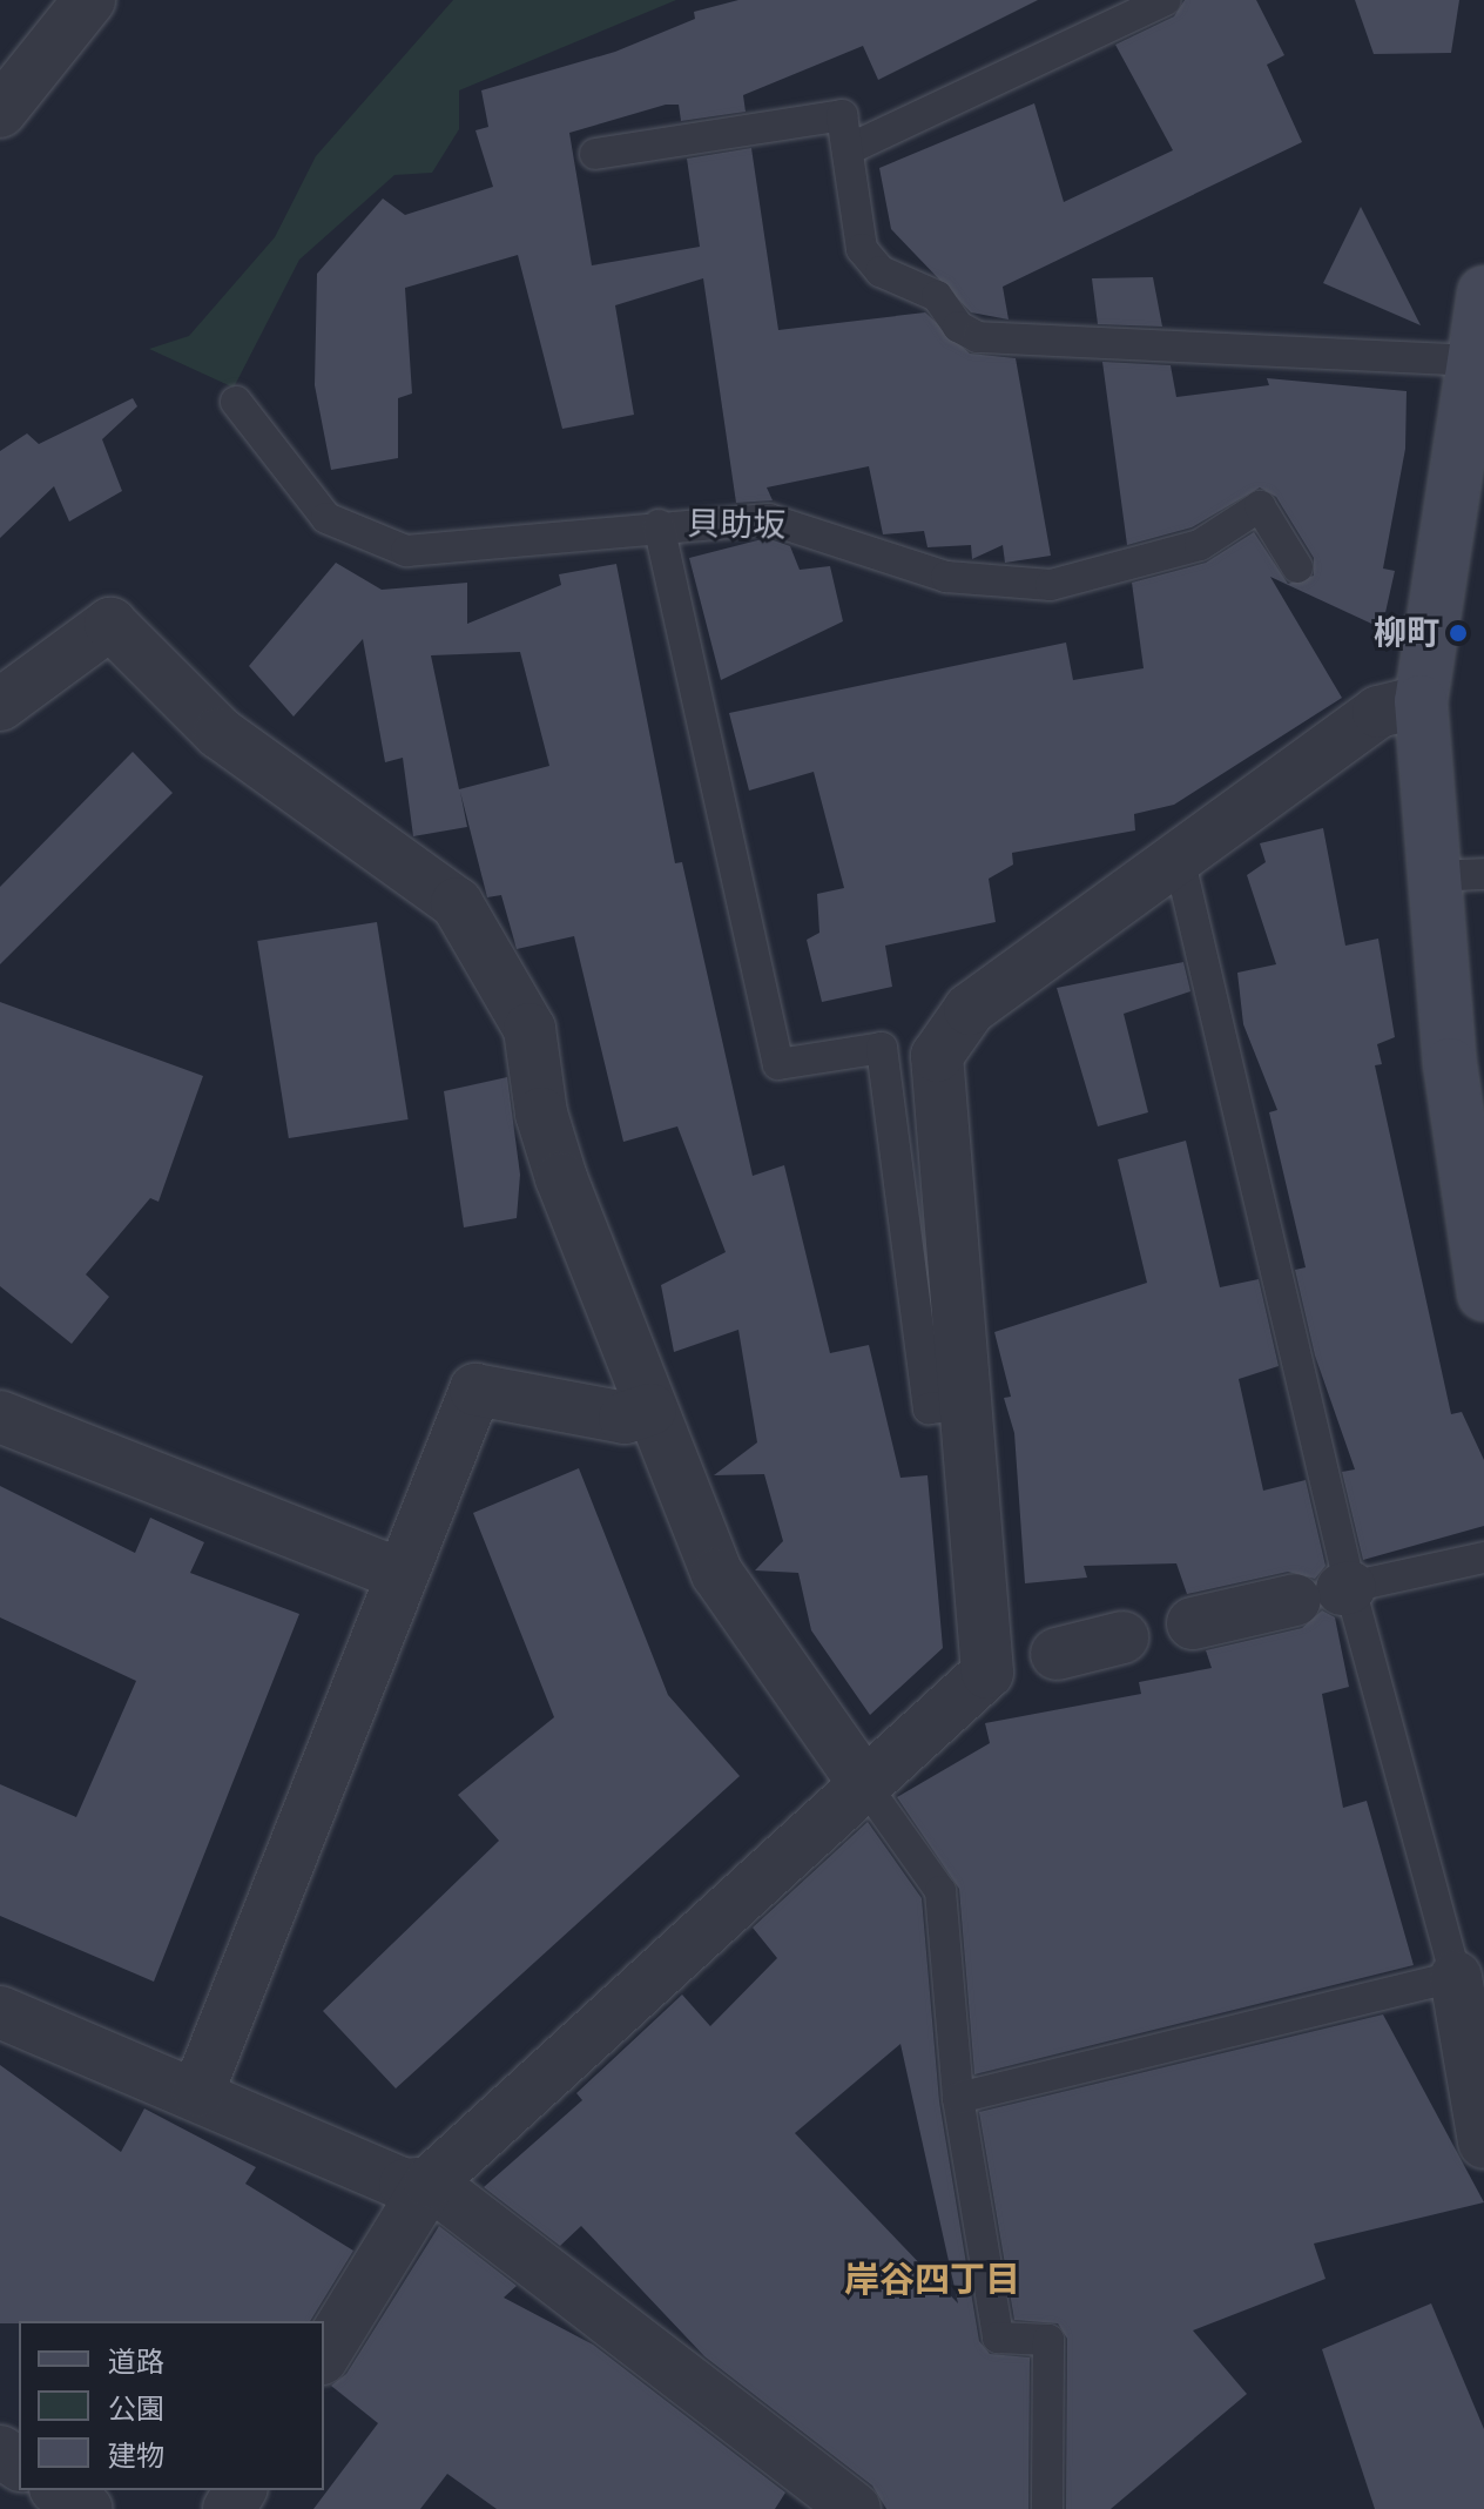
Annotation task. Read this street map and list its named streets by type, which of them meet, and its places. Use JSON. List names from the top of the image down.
{
  "streets": {
    "lane": ["貝助坂"]
  },
  "districts": ["岸谷四丁目"],
  "places": ["柳町"],
  "legend": ["道路", "公園", "建物"]
}
